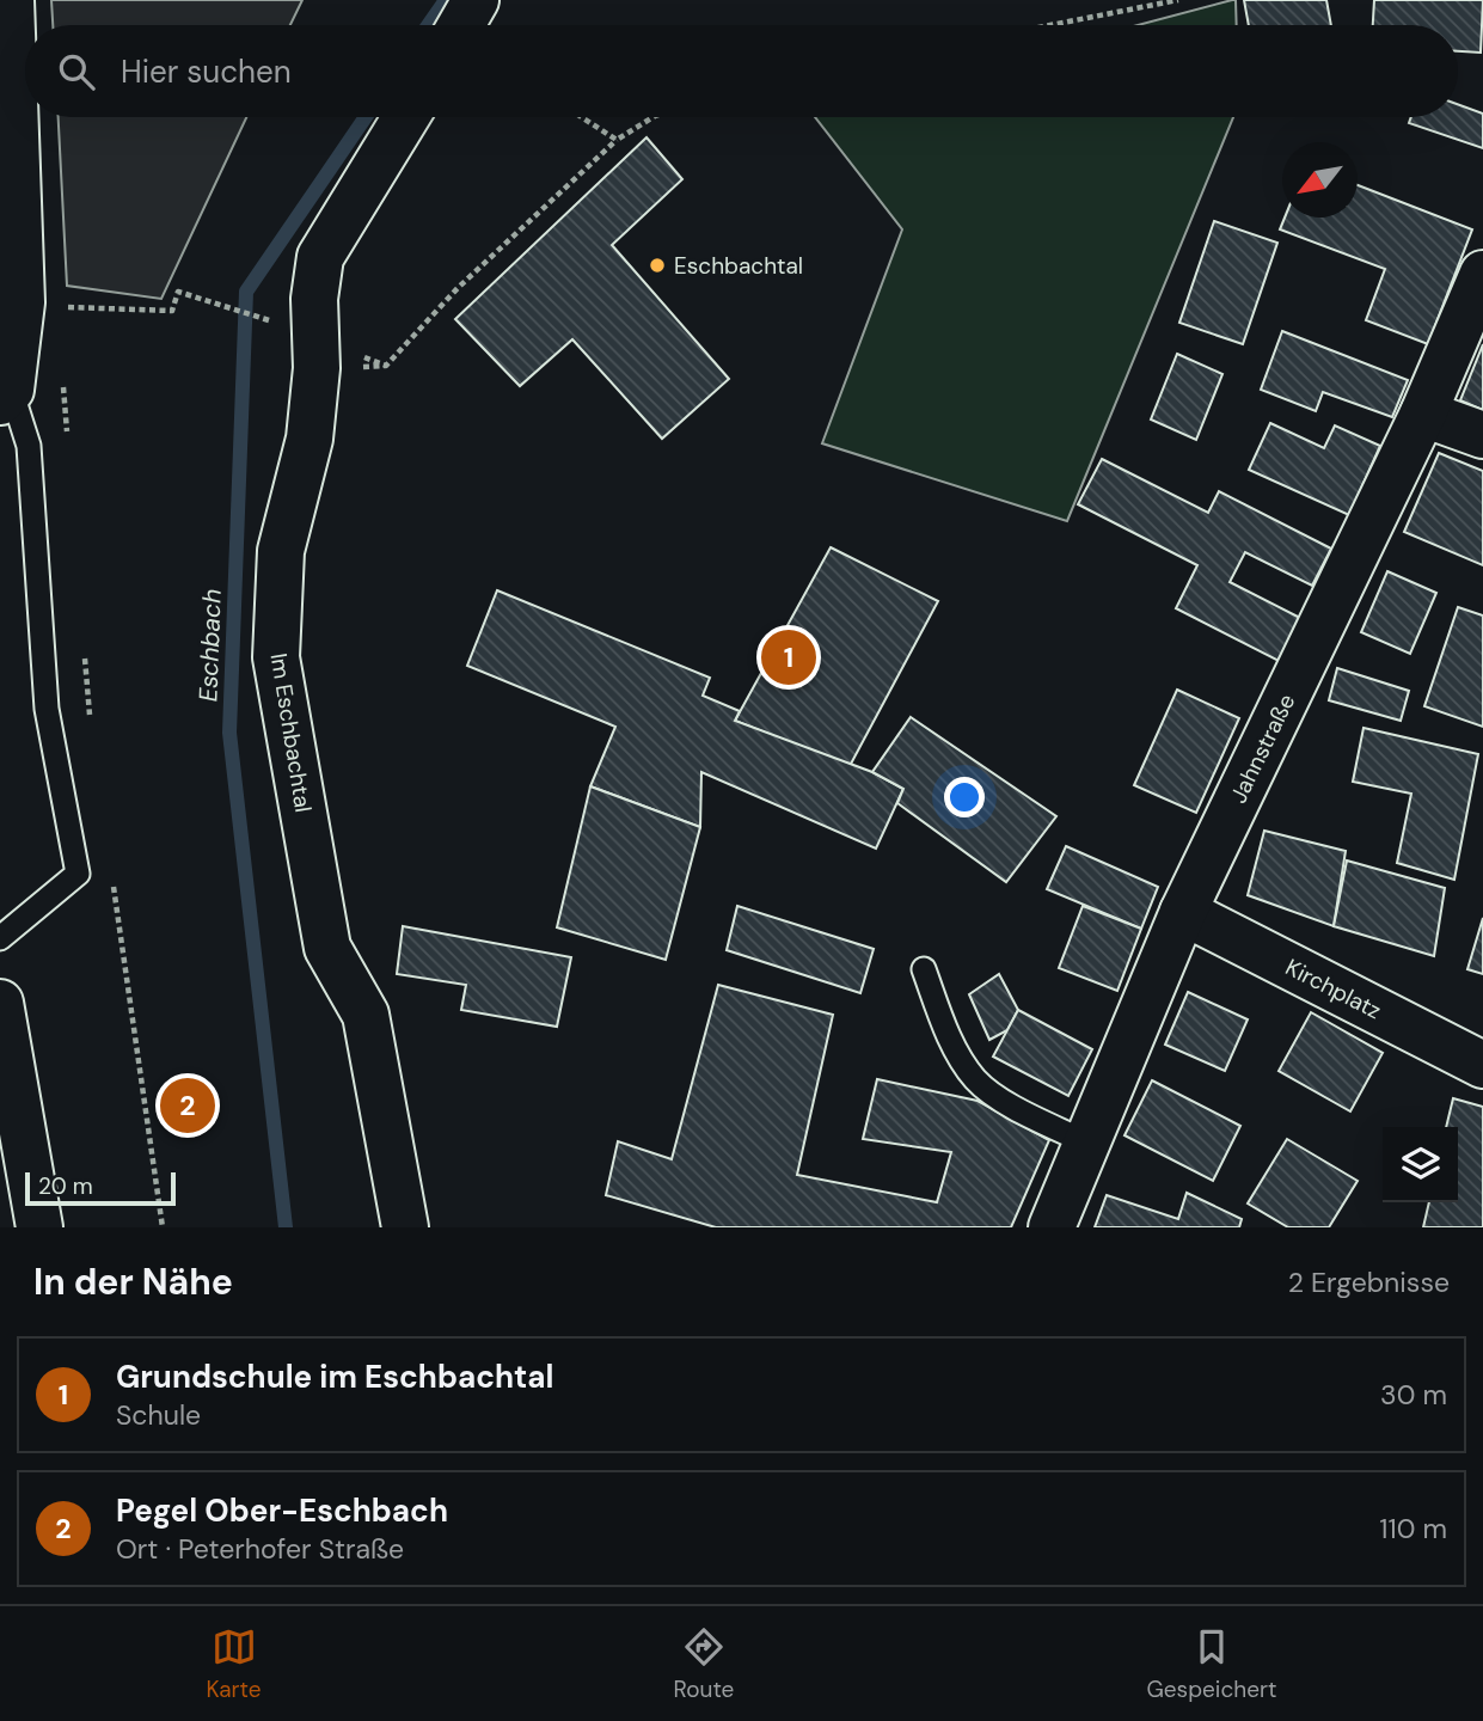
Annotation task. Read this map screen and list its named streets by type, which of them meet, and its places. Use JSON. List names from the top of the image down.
{
  "streets": {
    "street": ["Im Eschbachtal", "Jahnstraße", "Kirchplatz"]
  },
  "crossings": [
    ["Jahnstraße", "Kirchplatz"]
  ],
  "water": ["Eschbach"],
  "places": ["Eschbachtal"],
  "scale_bar": "20 m",
  "north": "bottom left",
  "page": {
    "search": "Hier suchen",
    "pins": ["1", "2"],
    "scale": "20 m",
    "heading": ["In der Nähe", "2 Ergebnisse"],
    "list": [
      {
        "mark": "1",
        "name": "Grundschule im Eschbachtal",
        "note": "Schule",
        "value": "30 m"
      },
      {
        "mark": "2",
        "name": "Pegel Ober-Eschbach",
        "note": "Ort · Peterhofer Straße",
        "value": "110 m"
      }
    ],
    "nav": ["Karte", "Route", "Gespeichert"]
  }
}
